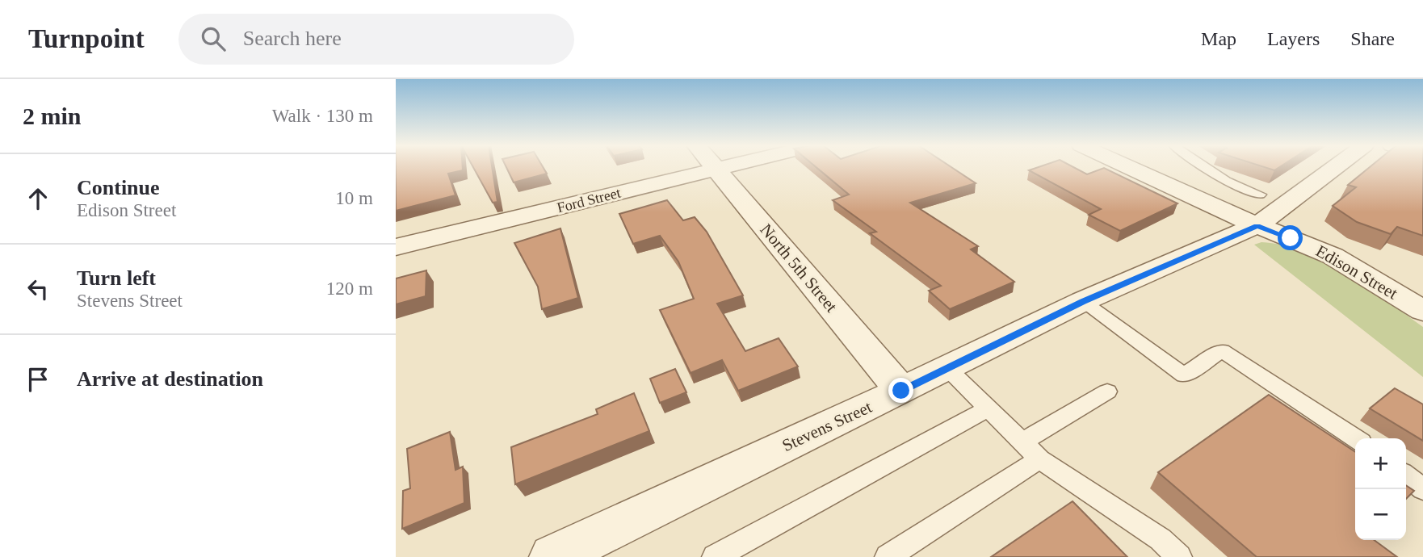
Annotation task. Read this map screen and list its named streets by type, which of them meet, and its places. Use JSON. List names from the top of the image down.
{
  "streets": {
    "street": [
      "Ford Street",
      "North 5th Street",
      "Edison Street",
      "Stevens Street"
    ]
  },
  "crossings": [
    ["Ford Street", "North 5th Street"],
    ["North 5th Street", "Stevens Street"],
    ["Edison Street", "Stevens Street"]
  ],
  "page": {
    "header": "Turnpoint",
    "search": "Search here",
    "nav": ["Map", "Layers", "Share"],
    "heading": ["2 min", "Walk · 130 m"],
    "list": [
      ["Continue", "Edison Street", "10 m"],
      ["Turn left", "Stevens Street", "120 m"],
      "Arrive at destination"
    ],
    "map_buttons": ["+", "−"]
  }
}
